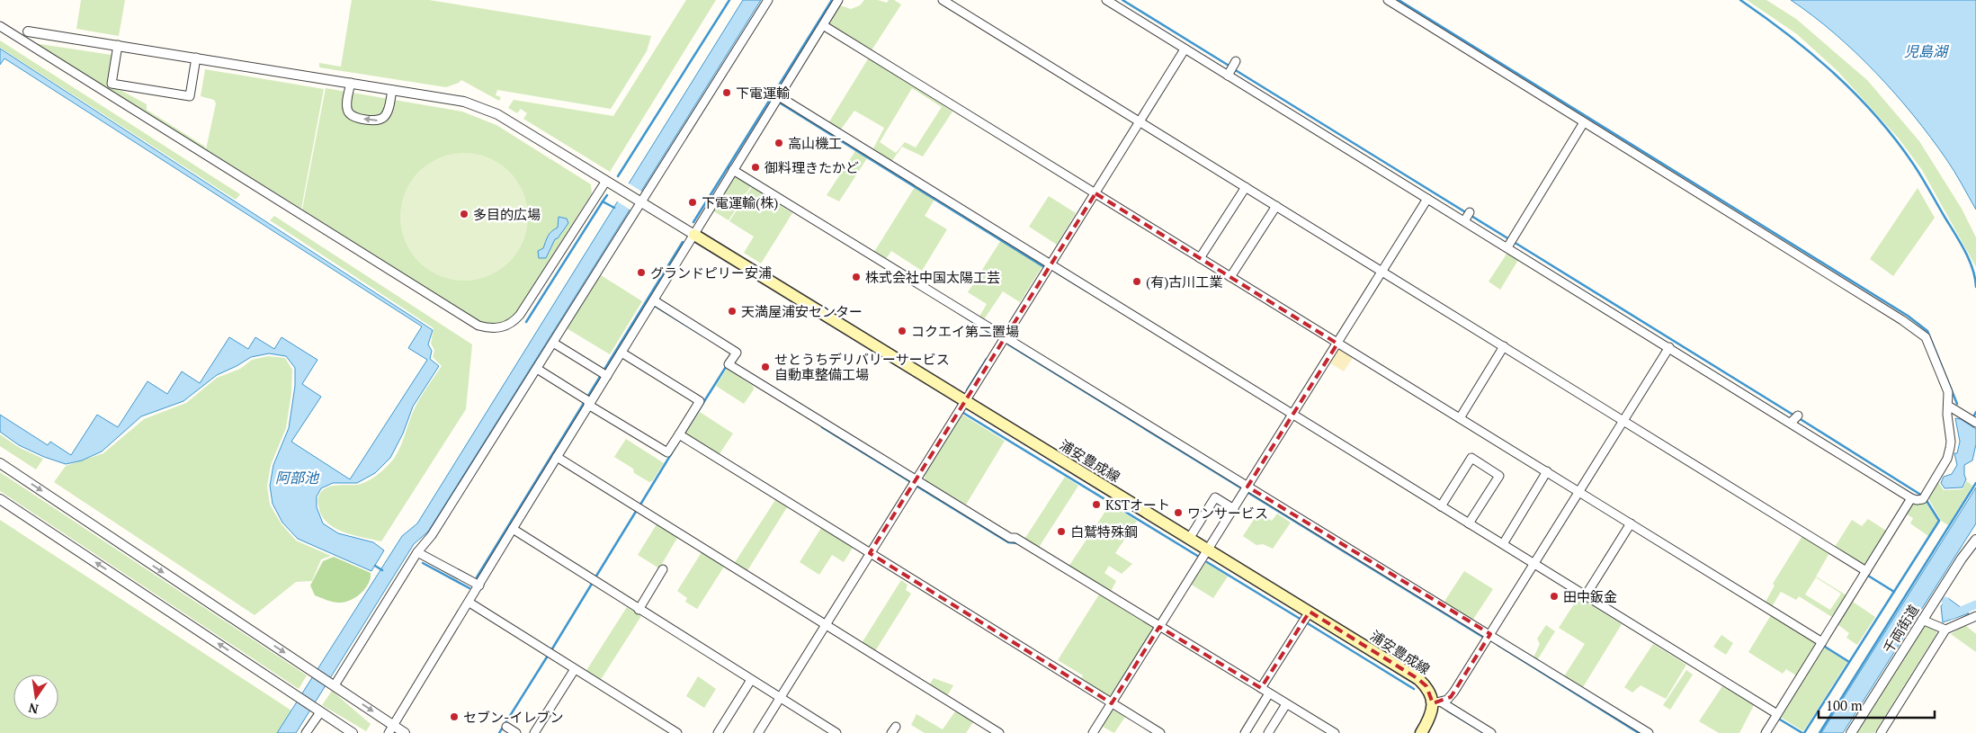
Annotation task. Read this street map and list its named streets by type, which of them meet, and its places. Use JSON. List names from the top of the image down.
{
  "streets": {
    "main road": ["浦安豊成線"],
    "street": ["千両街道"]
  },
  "water": ["児島湖", "阿部池"],
  "places": [
    "下電運輸",
    "高山機工",
    "御料理きたかど",
    "下電運輸(株)",
    "多目的広場",
    "グランドピリー安浦",
    "株式会社中国太陽工芸",
    "(有)古川工業",
    "天満屋浦安センター",
    "コクエイ第二置場",
    "せとうちデリバリーサービス 自動車整備工場",
    "KSTオート",
    "ワンサービス",
    "白鷲特殊鋼",
    "田中鈑金",
    "セブン-イレブン"
  ],
  "scale_bar": "100 m",
  "north": "bottom"
}
